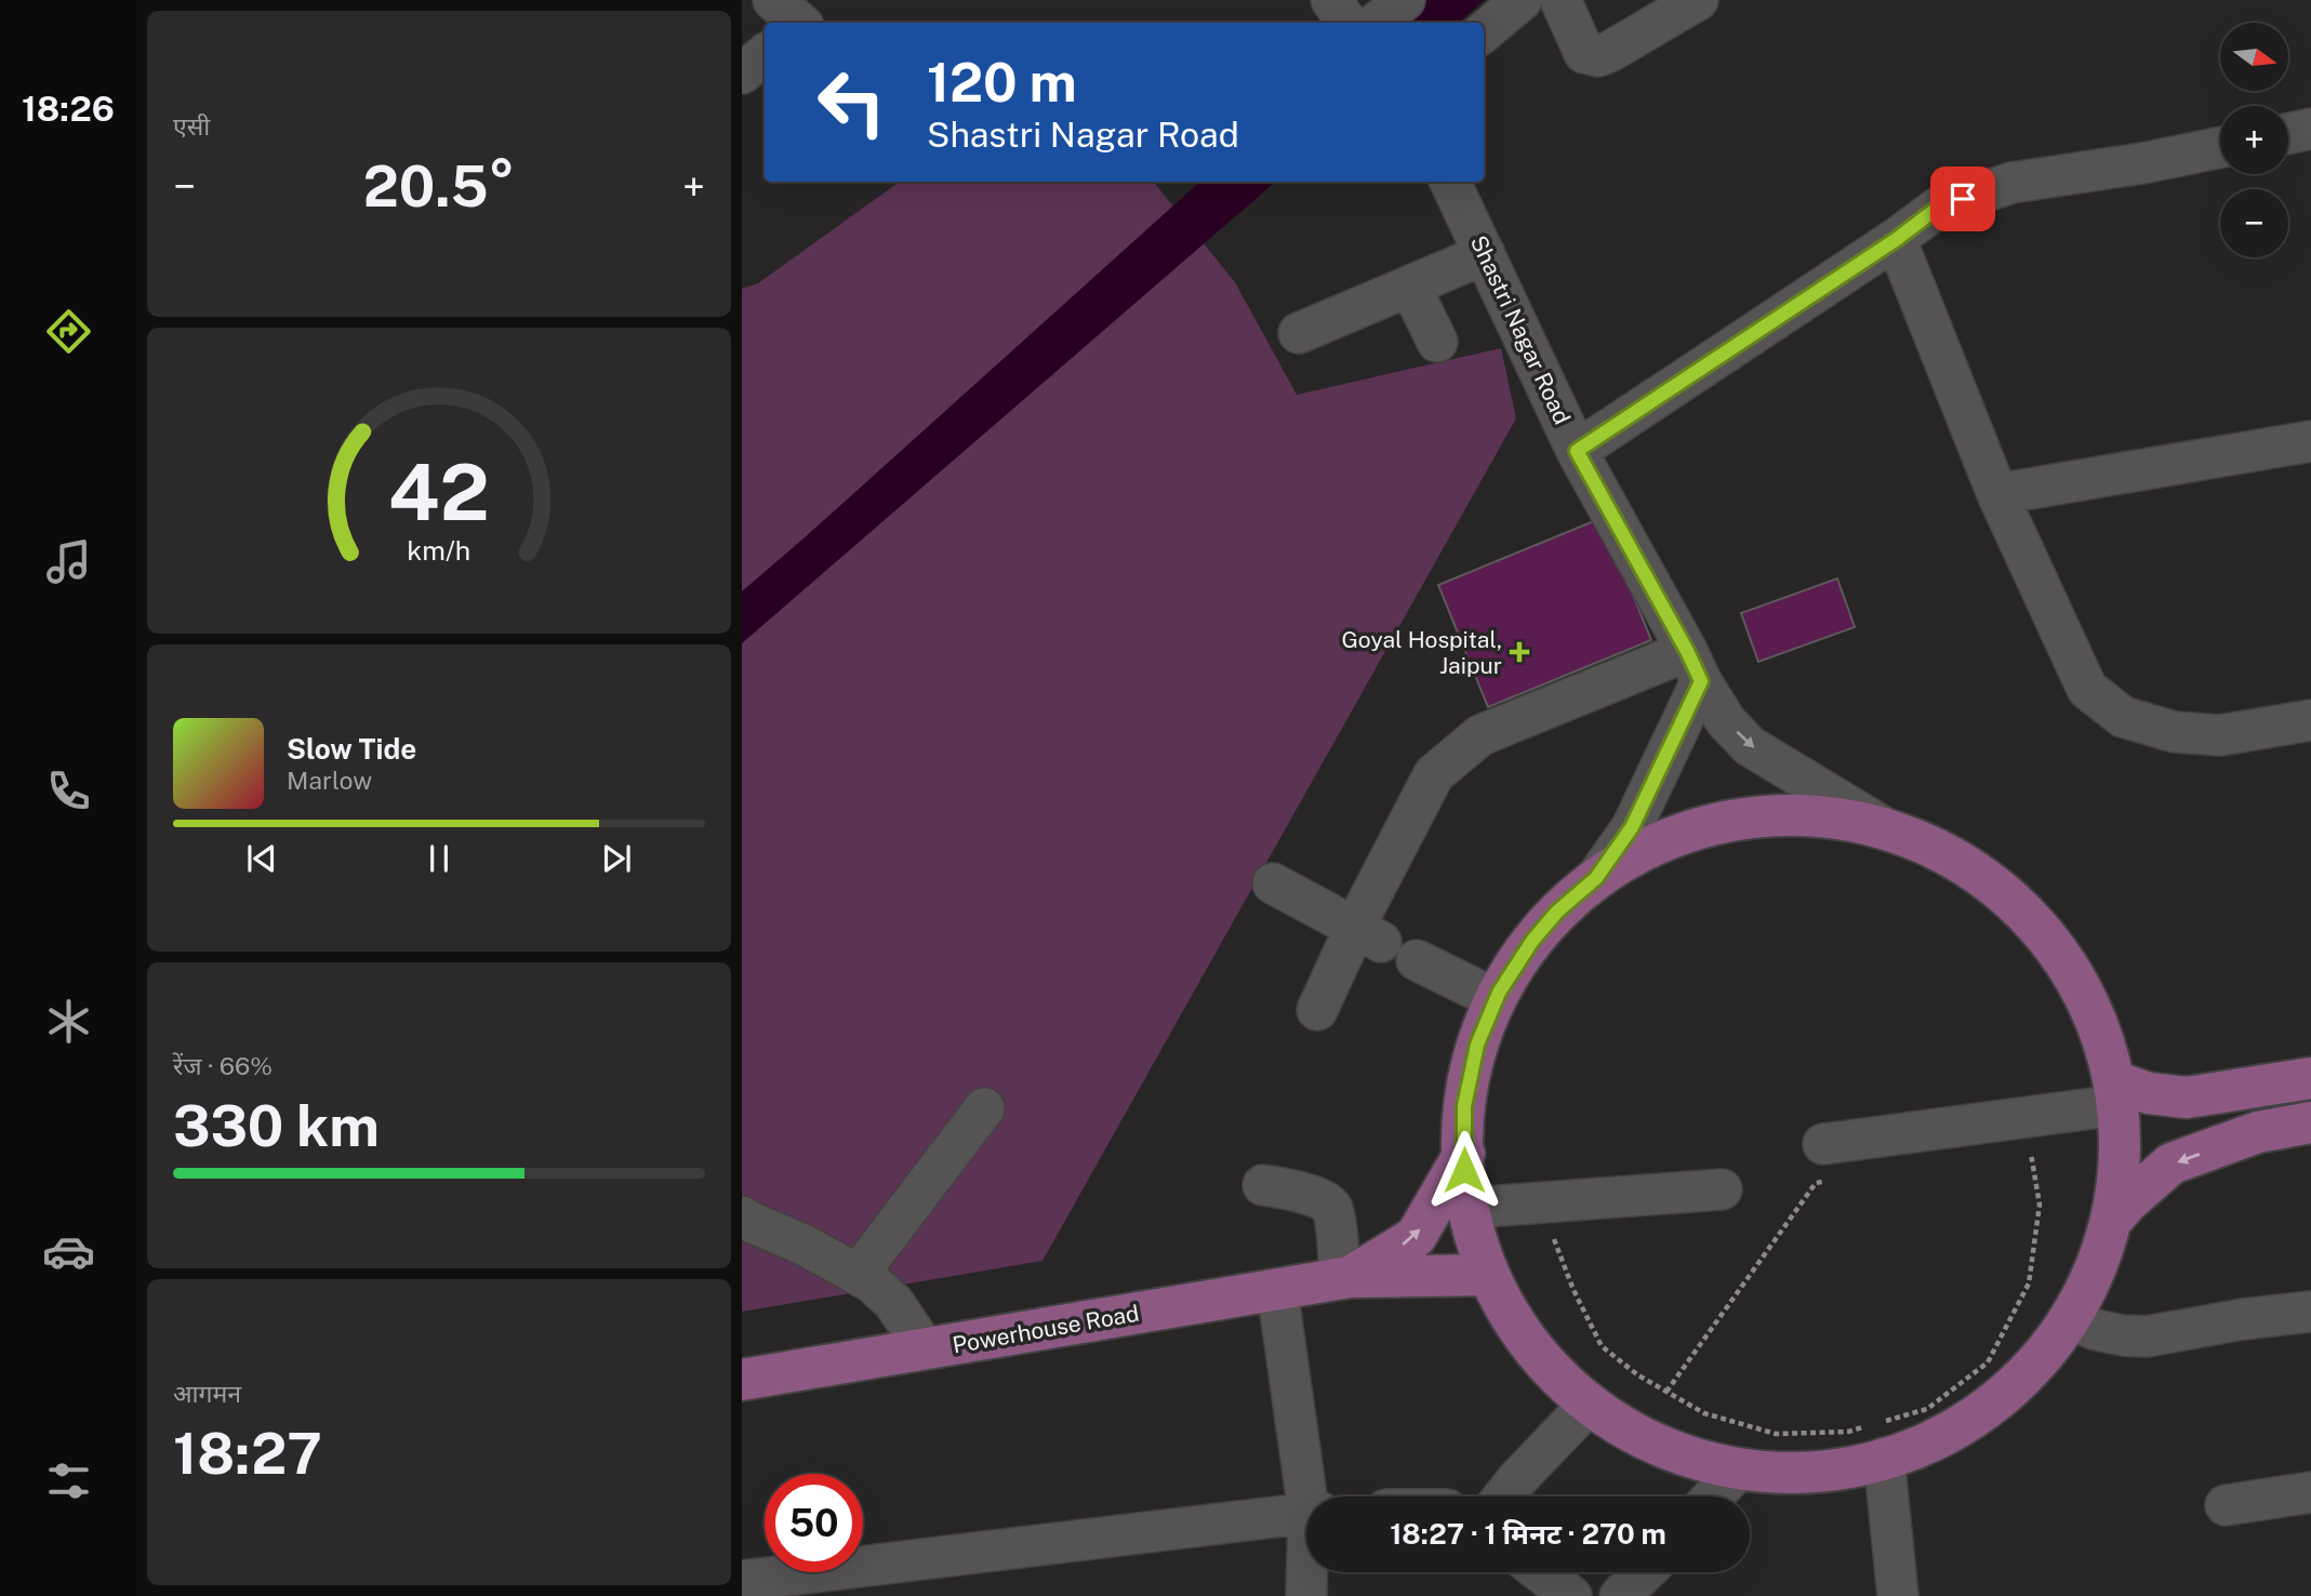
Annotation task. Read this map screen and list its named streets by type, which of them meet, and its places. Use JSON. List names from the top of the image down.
{
  "streets": {
    "main road": ["Powerhouse Road"],
    "street": ["Shastri Nagar Road"]
  },
  "places": {
    "health": ["Goyal Hospital, Jaipur"]
  },
  "north": "right",
  "page": {
    "tabs": "18:26",
    "tile": [
      "एसी",
      ["रेंज · 66%", "330 km"],
      ["आगमन", "18:27"]
    ],
    "map_buttons": ["+", "−"],
    "turn": ["120 m", "Shastri Nagar Road"],
    "heat": ["−", "20.5°", "+"],
    "song": ["Slow Tide", "Marlow"],
    "limit": "50",
    "trip": "18:27 · 1 मिनट · 270 m",
    "gauge": ["42", "km/h"]
  }
}
